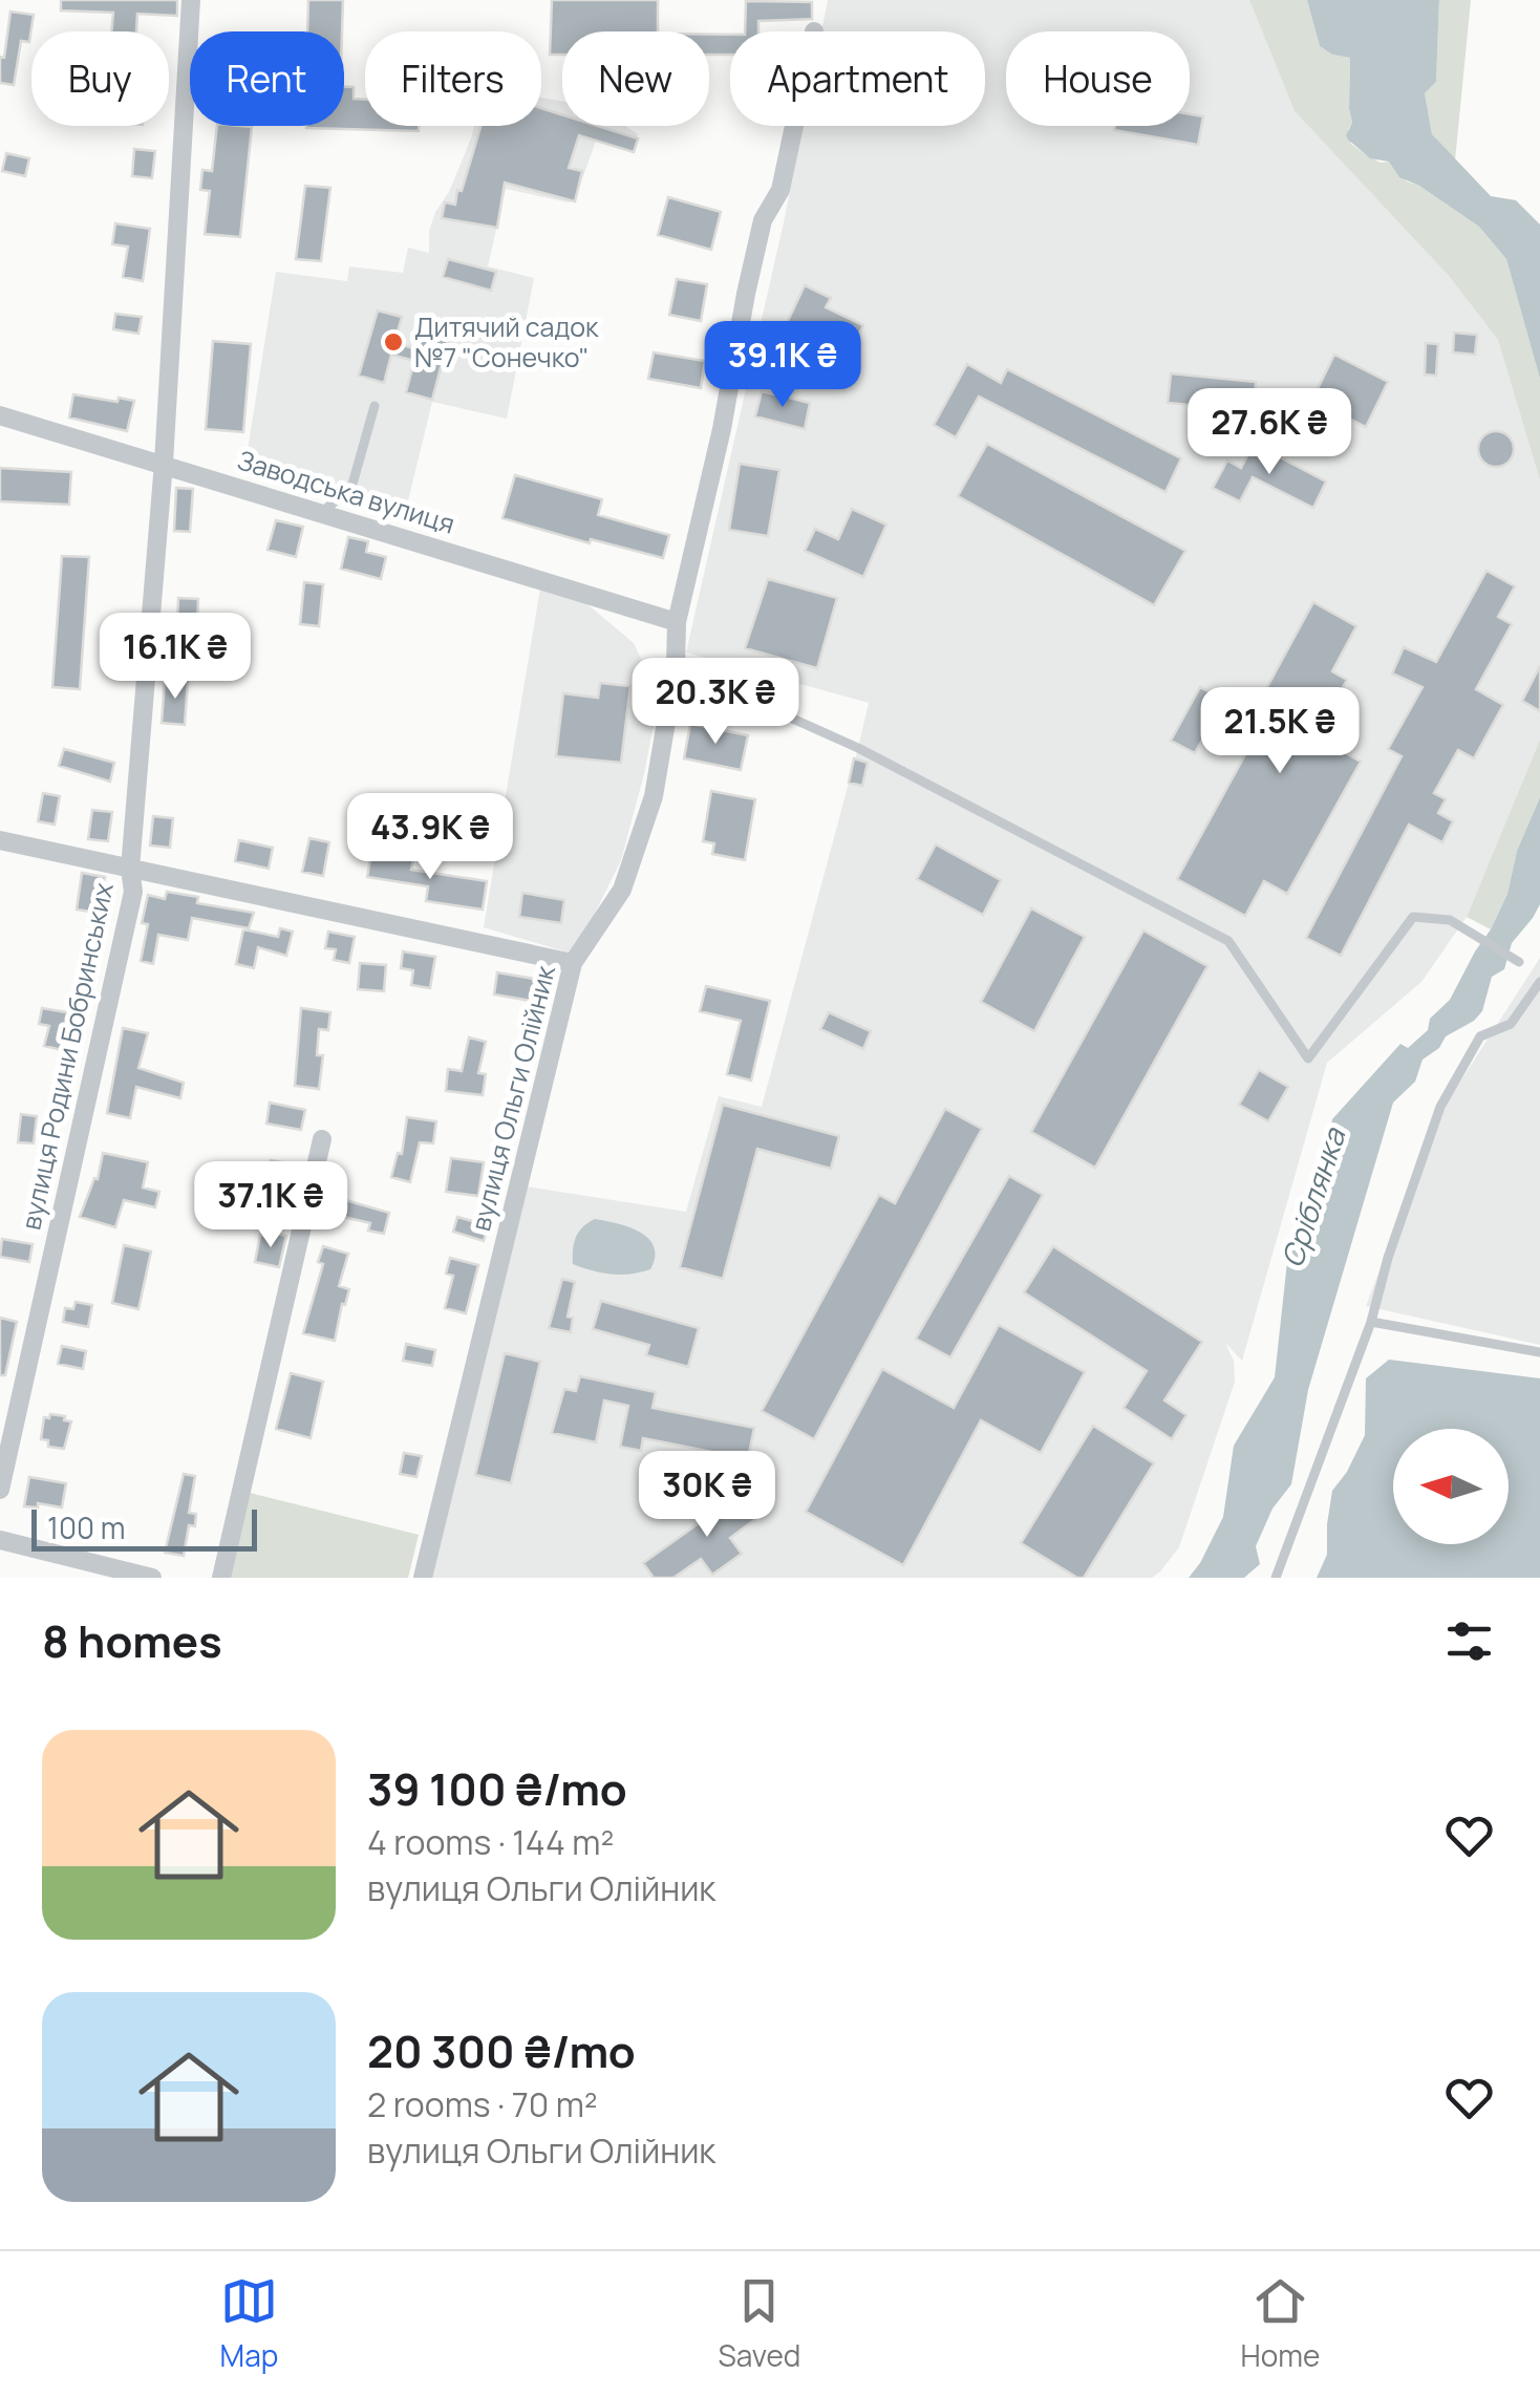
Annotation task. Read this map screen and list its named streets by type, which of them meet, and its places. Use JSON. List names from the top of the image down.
{
  "streets": {
    "street": ["Заводська вулиця", "вулиця Родини Бобринських", "вулиця Ольги Олійник"]
  },
  "crossings": [
    ["Заводська вулиця", "вулиця Родини Бобринських"],
    ["Заводська вулиця", "вулиця Ольги Олійник"]
  ],
  "water": ["Сріблянка"],
  "places": ["Дитячий садок №7 \"Сонечко\""],
  "scale_bar": "100 m",
  "north": "left",
  "page": {
    "chip": [
      "Buy",
      "Rent",
      "Filters",
      "New",
      "Apartment",
      "House"
    ],
    "price": [
      "39.1K ₴",
      "27.6K ₴",
      "16.1K ₴",
      "20.3K ₴",
      "21.5K ₴",
      "43.9K ₴",
      "37.1K ₴",
      "30K ₴"
    ],
    "scale": "100 m",
    "heading": "8 homes",
    "list": [
      {
        "name": "39 100 ₴/mo",
        "note": "4 rooms · 144 m² · вулиця Ольги Олійник"
      },
      {
        "name": "20 300 ₴/mo",
        "note": "2 rooms · 70 m² · вулиця Ольги Олійник"
      }
    ],
    "tabs": ["Map", "Saved", "Home"]
  }
}
